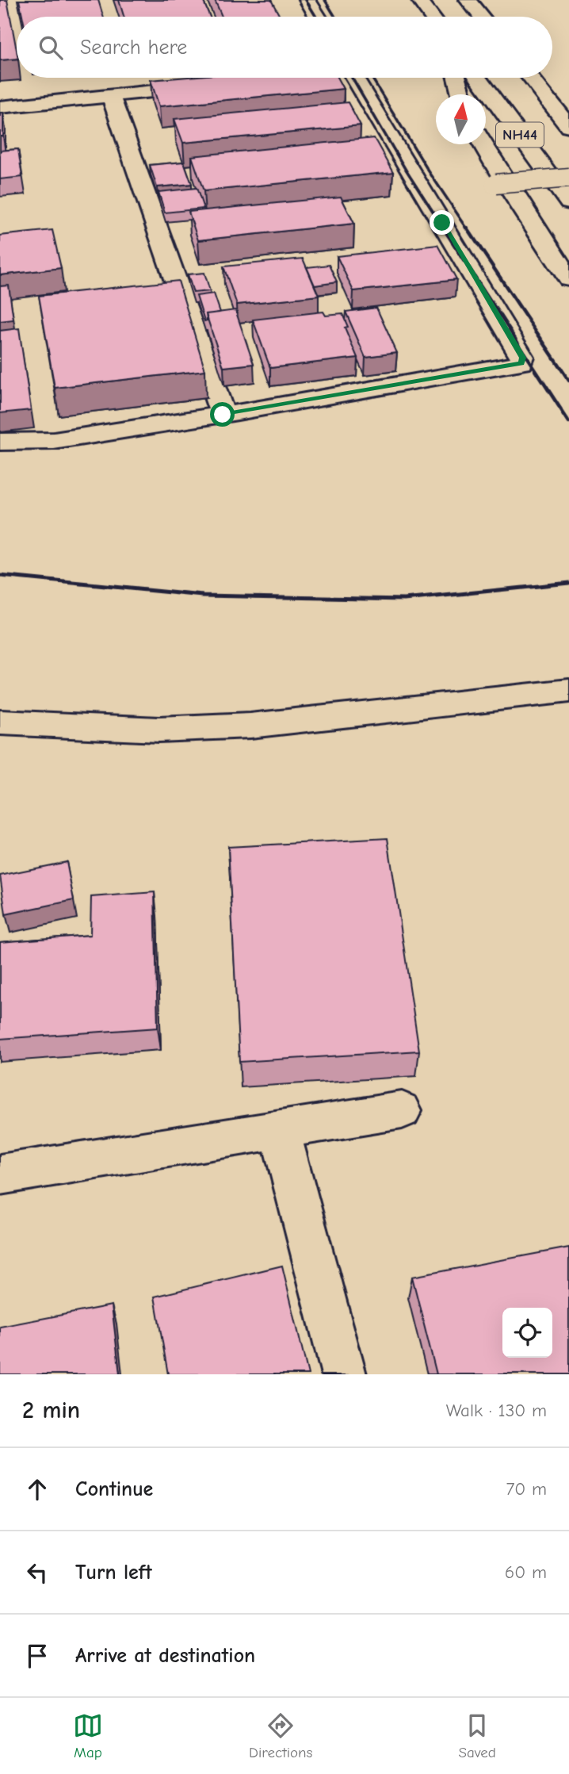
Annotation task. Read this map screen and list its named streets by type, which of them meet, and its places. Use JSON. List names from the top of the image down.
{
  "streets": {
    "main road": ["NH44"]
  },
  "north": "top",
  "page": {
    "search": "Search here",
    "heading": ["2 min", "Walk · 130 m"],
    "list": [
      ["Continue", "70 m"],
      ["Turn left", "60 m"],
      "Arrive at destination"
    ],
    "nav": ["Map", "Directions", "Saved"]
  }
}
